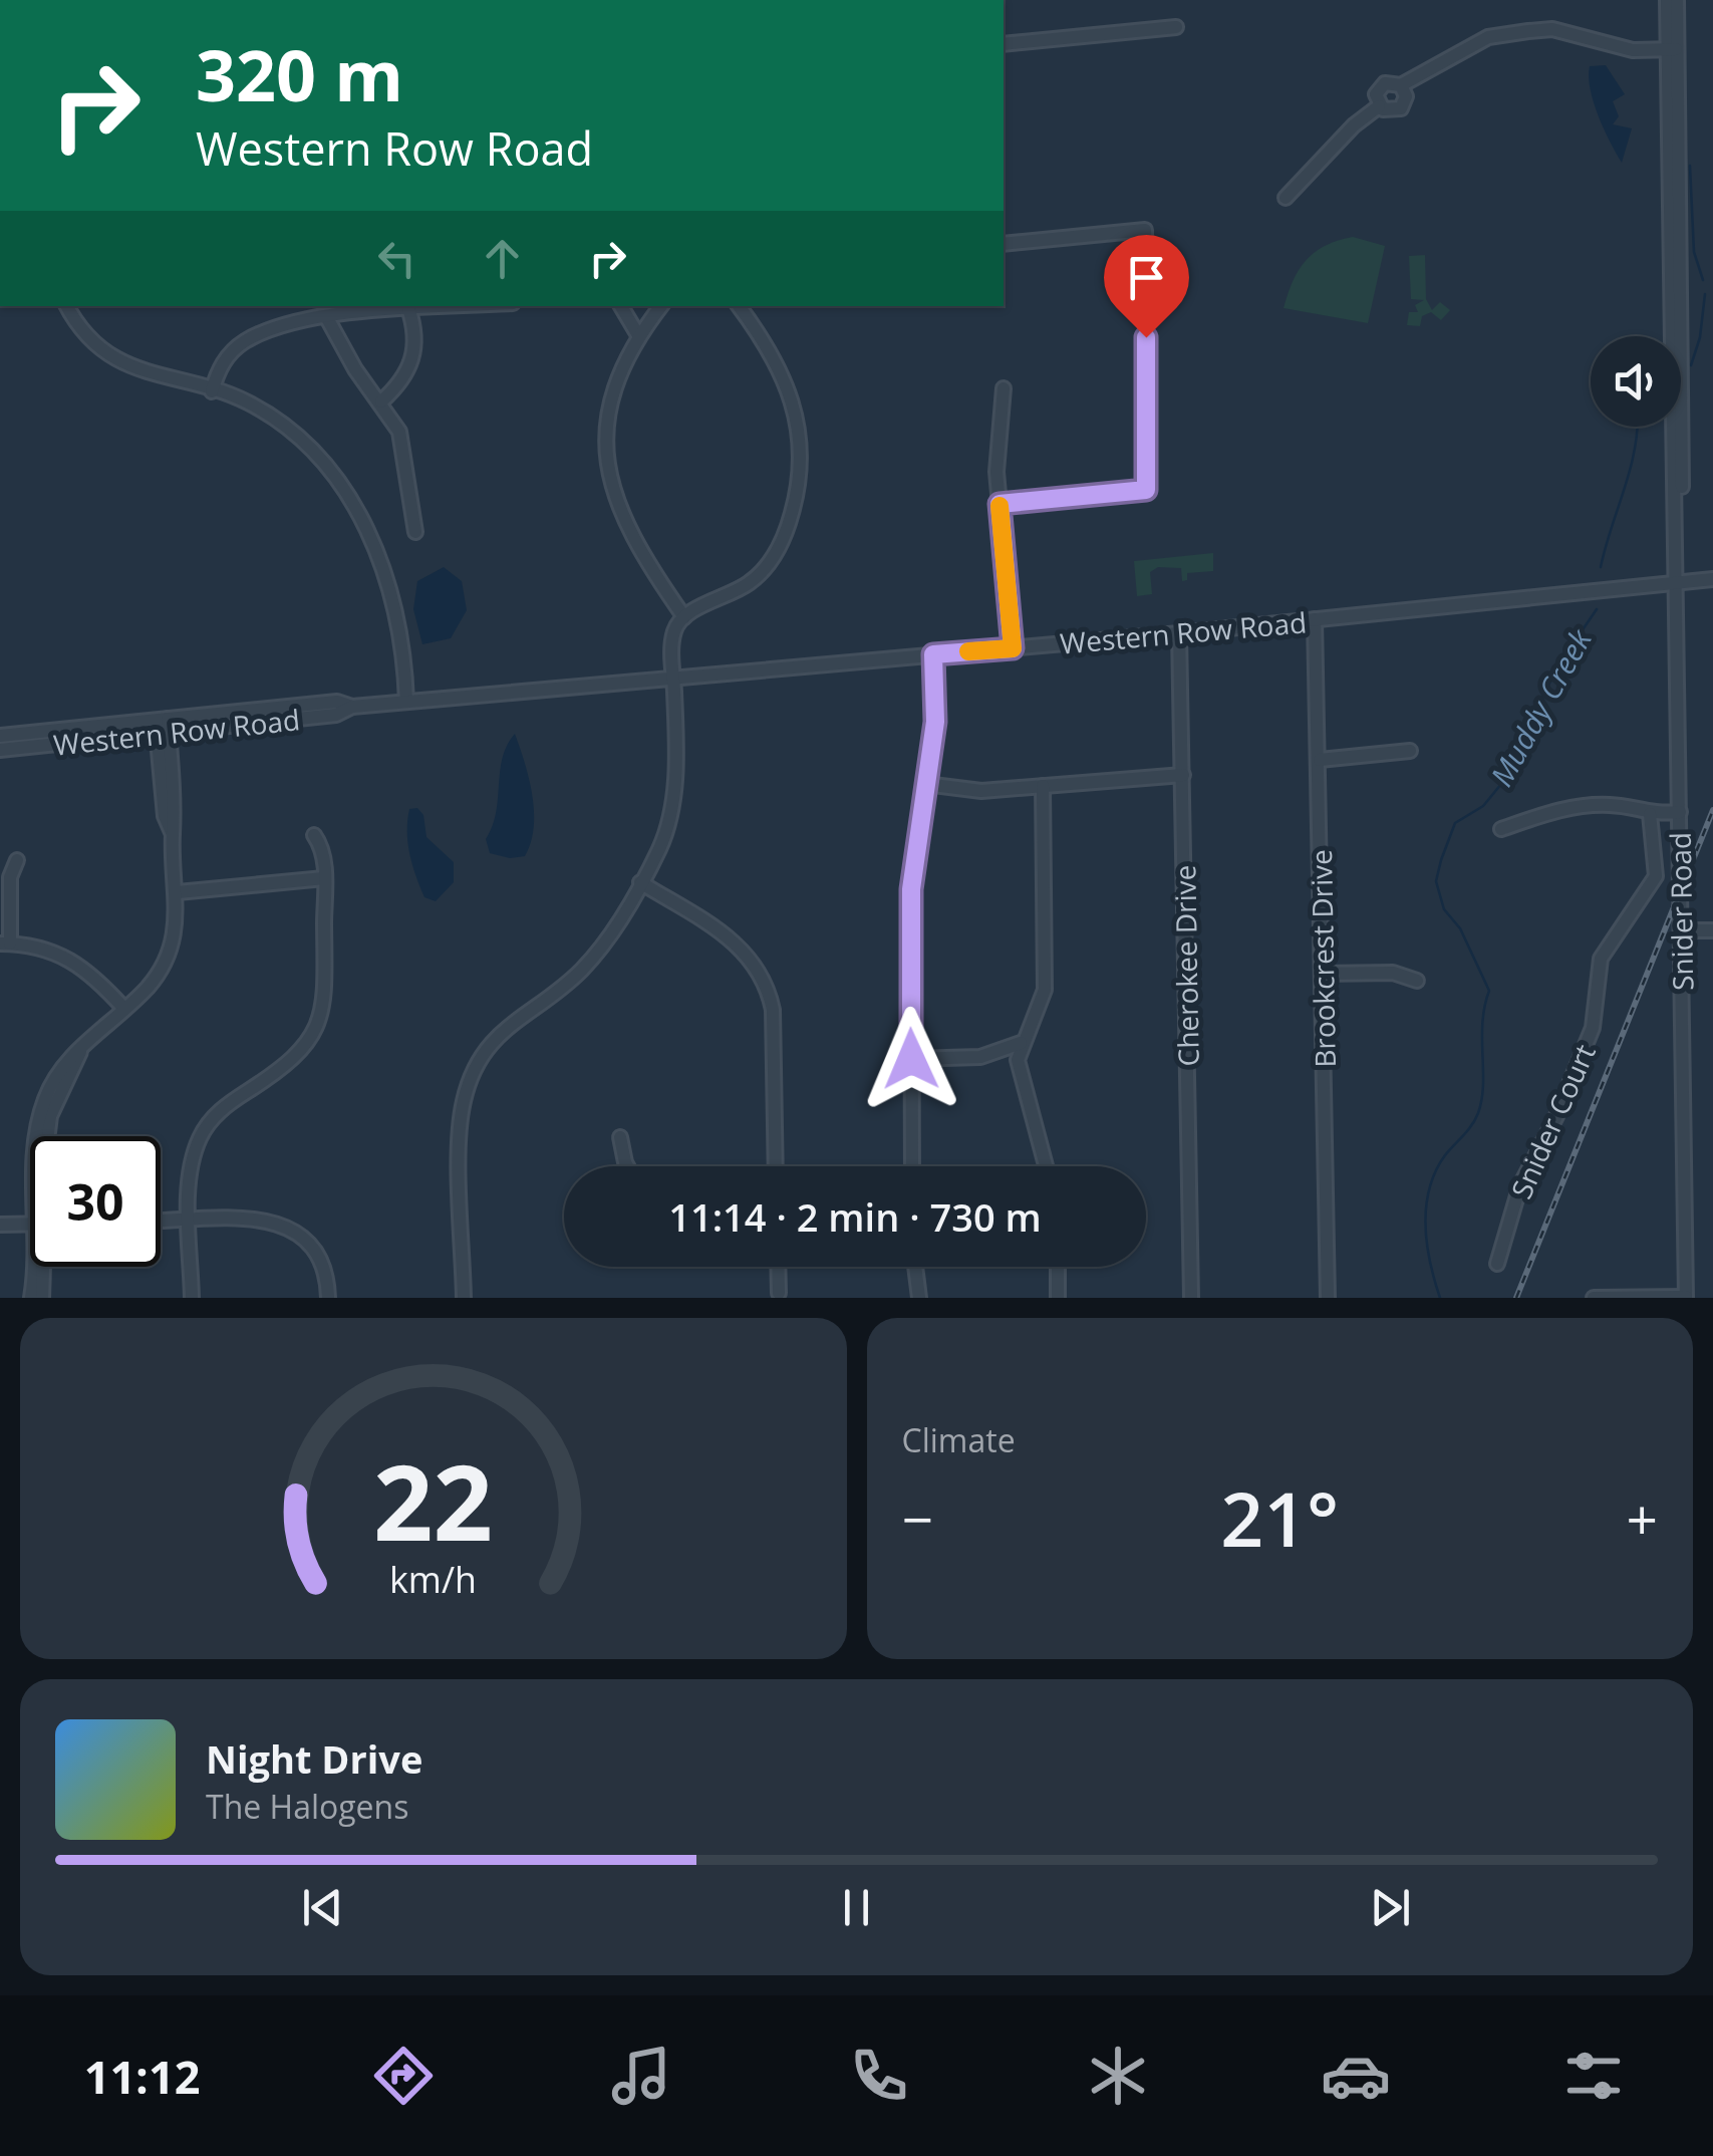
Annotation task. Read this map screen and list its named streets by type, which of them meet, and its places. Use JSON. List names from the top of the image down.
{
  "streets": {
    "street": [
      "Western Row Road",
      "Snider Road",
      "Brookcrest Drive",
      "Cherokee Drive",
      "Snider Court"
    ]
  },
  "crossings": [
    ["Western Row Road", "Snider Road"],
    ["Western Row Road", "Brookcrest Drive"],
    ["Western Row Road", "Cherokee Drive"]
  ],
  "water": ["Muddy Creek"],
  "page": {
    "turn": ["320 m", "Western Row Road"],
    "limit": "30",
    "trip": "11:14 · 2 min · 730 m",
    "tile": "Climate",
    "heat": ["−", "21°", "+"],
    "song": ["Night Drive", "The Halogens"],
    "tabs": "11:12",
    "gauge": ["22", "km/h"]
  }
}
